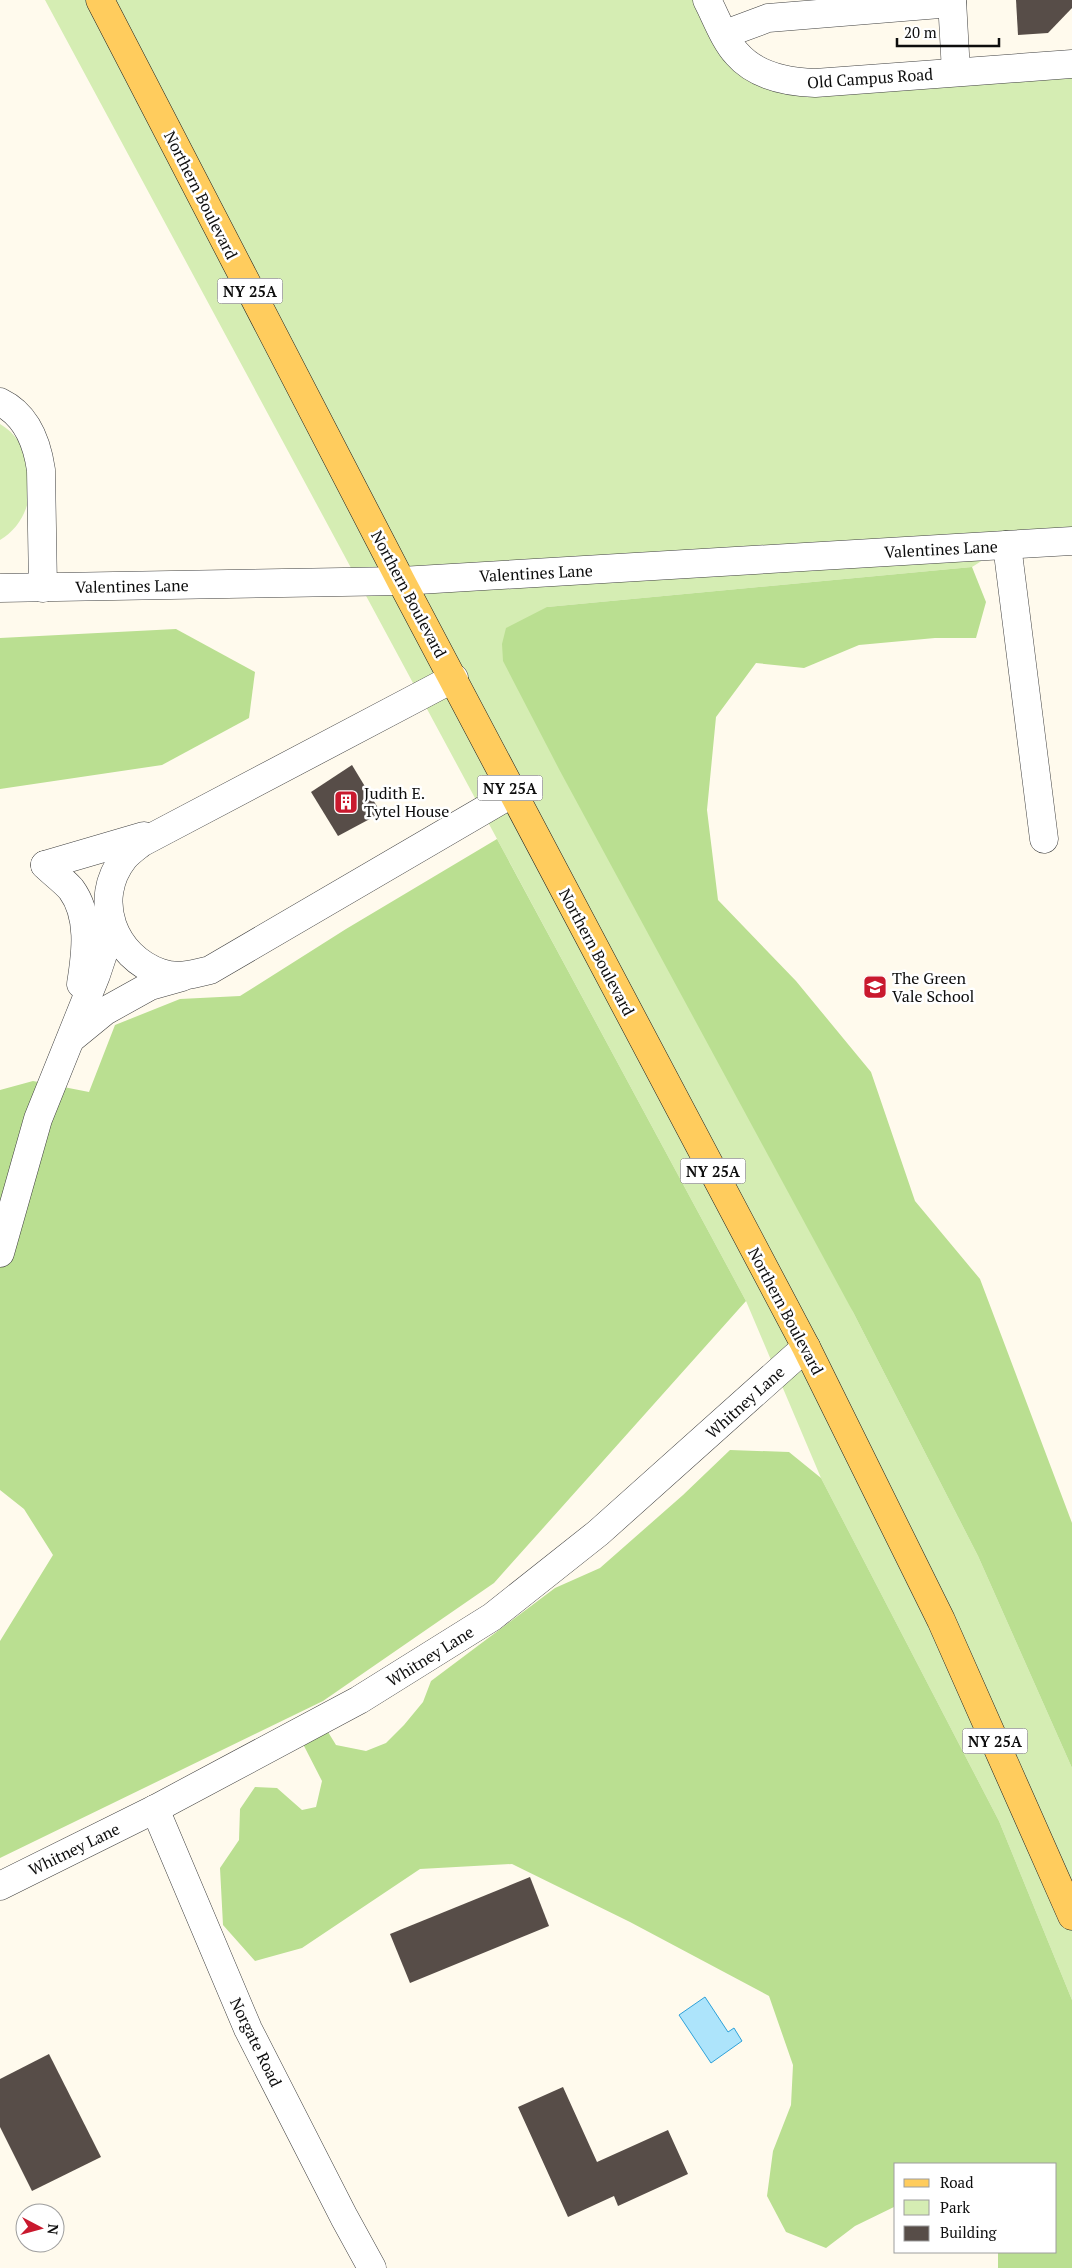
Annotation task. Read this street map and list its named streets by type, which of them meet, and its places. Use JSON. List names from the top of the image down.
{
  "streets": {
    "main road": ["Northern Boulevard", "NY 25A"],
    "street": [
      "Old Campus Road",
      "Valentines Lane",
      "Whitney Lane",
      "Norgate Road"
    ]
  },
  "crossings": [
    ["Northern Boulevard", "Valentines Lane"],
    ["Northern Boulevard", "Whitney Lane"],
    ["Whitney Lane", "Norgate Road"]
  ],
  "places": {
    "building": ["Judith E. Tytel House"],
    "school or university": ["The Green Vale School"]
  },
  "legend": ["Road", "Park", "Building"],
  "scale_bar": "20 m",
  "north": "right"
}
